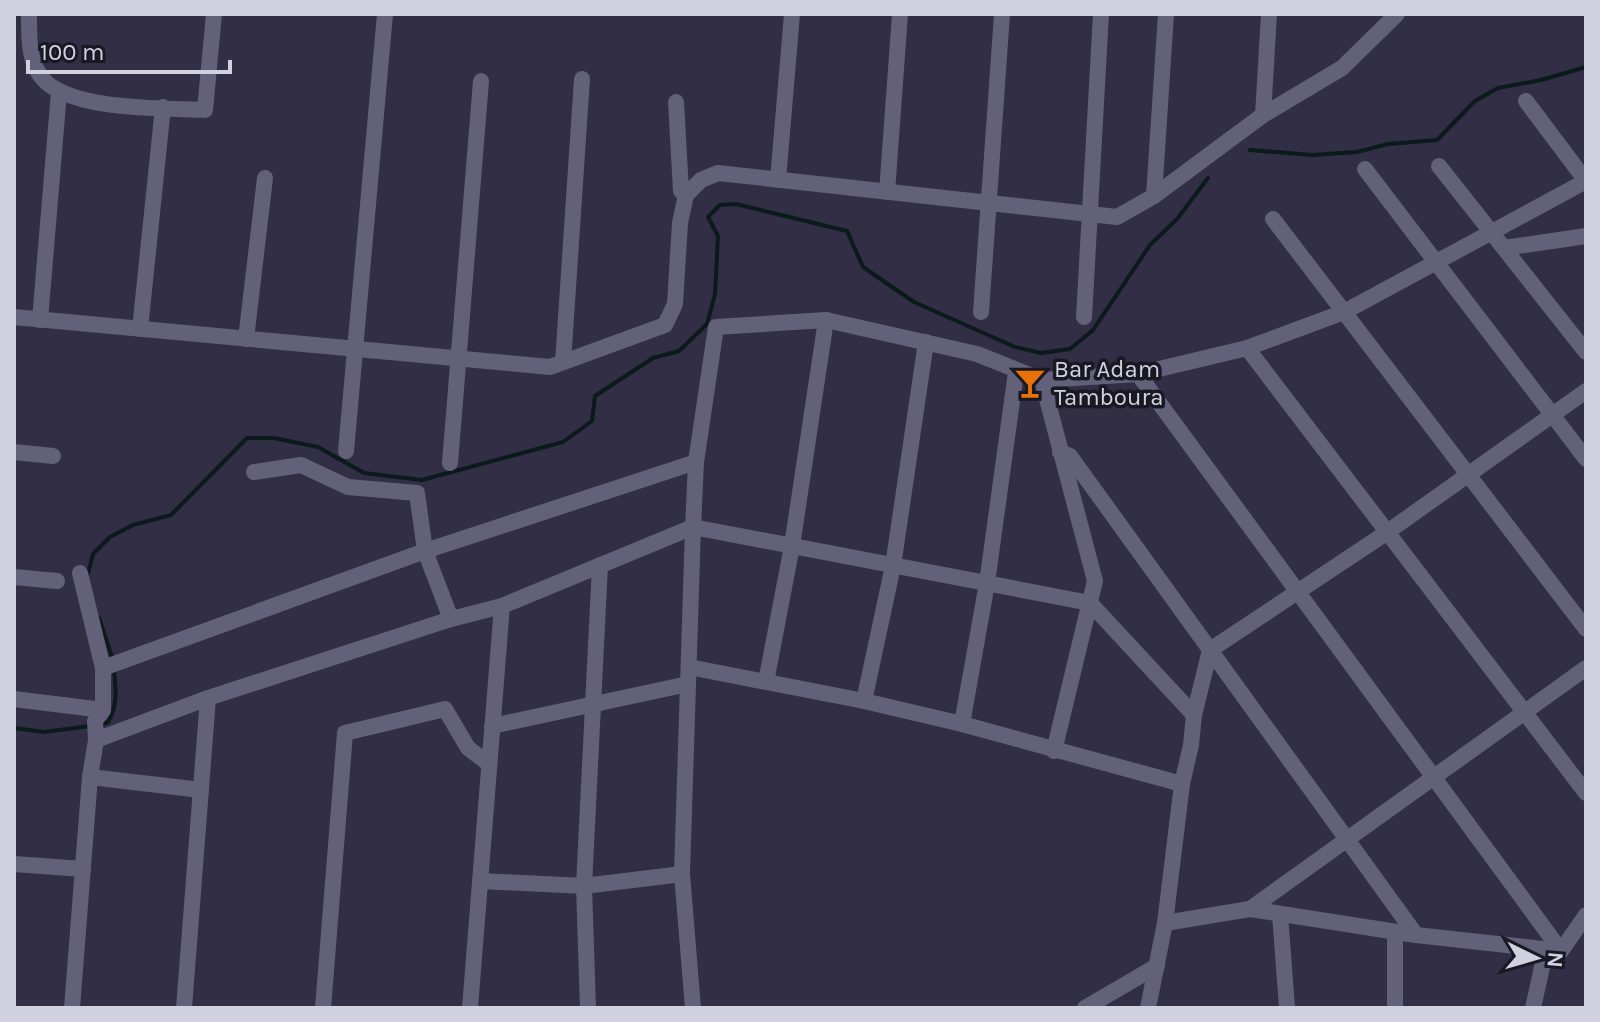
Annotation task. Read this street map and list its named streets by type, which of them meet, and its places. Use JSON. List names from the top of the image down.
{
  "places": {
    "bar": ["Bar Adam Tamboura"]
  },
  "scale_bar": "100 m",
  "north": "right"
}
